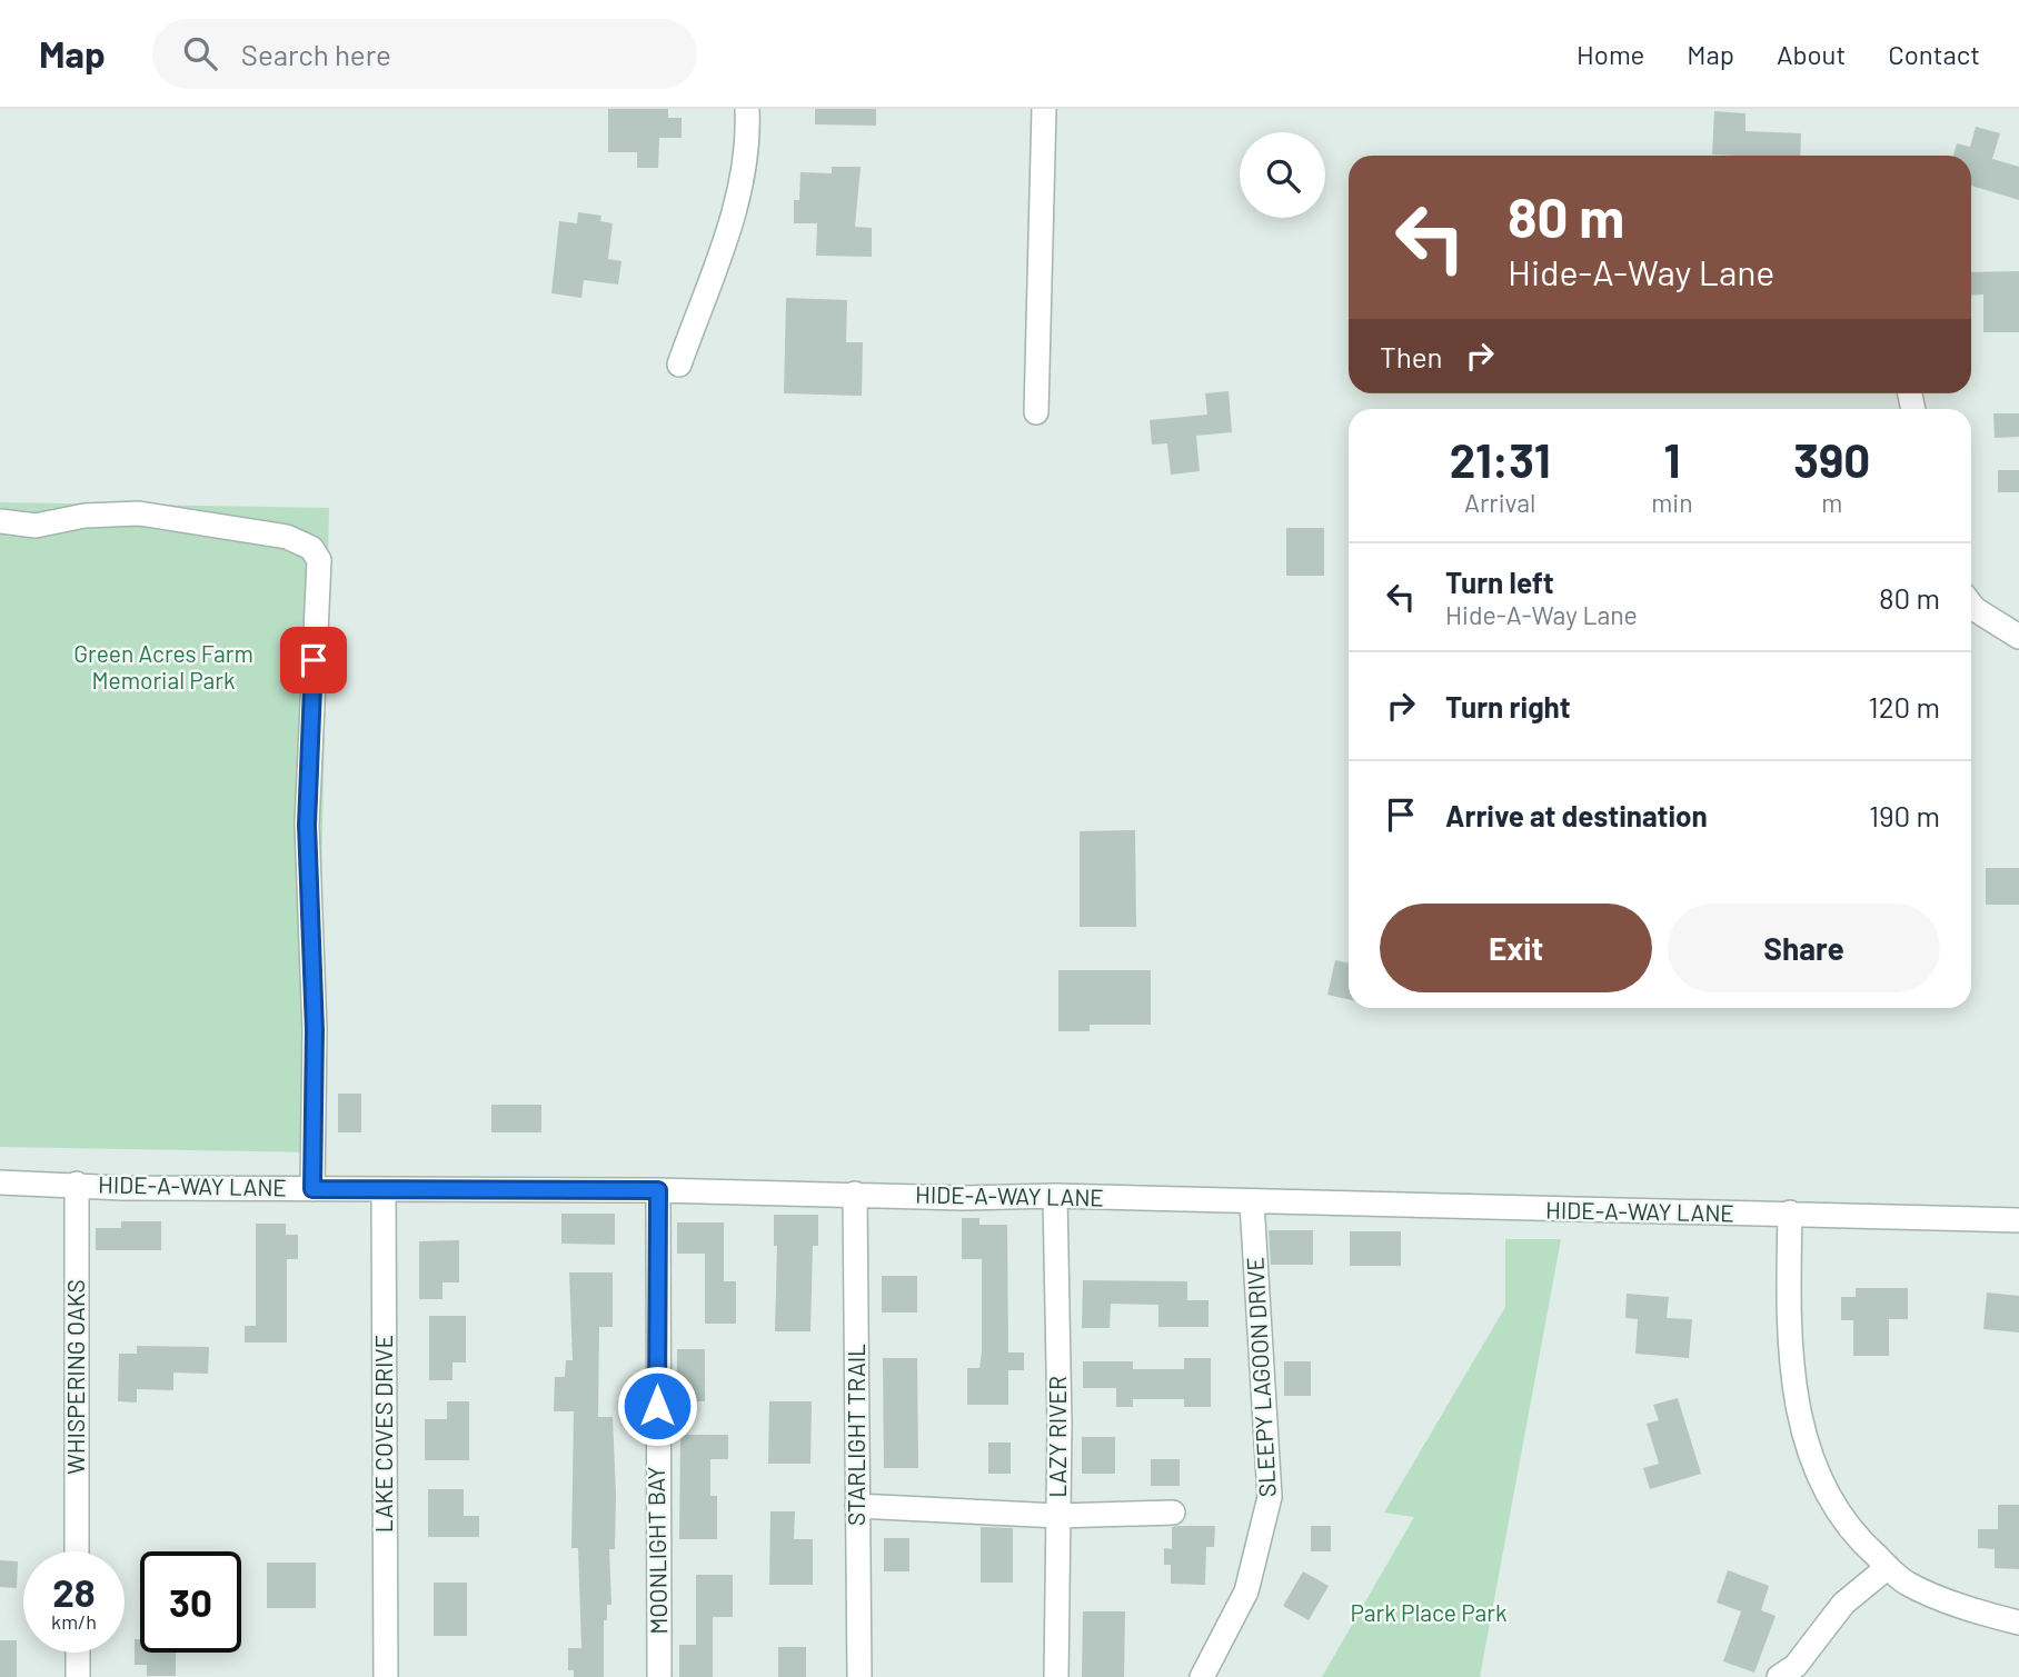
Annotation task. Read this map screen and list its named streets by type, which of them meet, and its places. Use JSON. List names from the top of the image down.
{
  "streets": {
    "street": [
      "HIDE-A-WAY LANE",
      "WHISPERING OAKS",
      "SLEEPY LAGOON DRIVE",
      "LAKE COVES DRIVE",
      "STARLIGHT TRAIL",
      "LAZY RIVER",
      "MOONLIGHT BAY"
    ]
  },
  "crossings": [
    ["HIDE-A-WAY LANE", "WHISPERING OAKS"],
    ["HIDE-A-WAY LANE", "SLEEPY LAGOON DRIVE"],
    ["HIDE-A-WAY LANE", "LAKE COVES DRIVE"],
    ["HIDE-A-WAY LANE", "STARLIGHT TRAIL"],
    ["HIDE-A-WAY LANE", "LAZY RIVER"],
    ["HIDE-A-WAY LANE", "MOONLIGHT BAY"]
  ],
  "parks": ["Green Acres Farm Memorial Park", "Park Place Park"],
  "page": {
    "header": "Map",
    "search": "Search here",
    "nav": [
      "Home",
      "Map",
      "About",
      "Contact"
    ],
    "turn": ["80 m", "Hide-A-Way Lane"],
    "then": "Then",
    "eta": [
      "21:31",
      "Arrival",
      "1",
      "min",
      "390",
      "m"
    ],
    "list": [
      {
        "name": "Turn left",
        "note": "Hide-A-Way Lane",
        "value": "80 m"
      },
      {
        "name": "Turn right",
        "value": "120 m"
      },
      {
        "name": "Arrive at destination",
        "value": "190 m"
      }
    ],
    "buttons": ["Exit", "Share"],
    "speed": "28 km/h",
    "limit": "30"
  }
}
